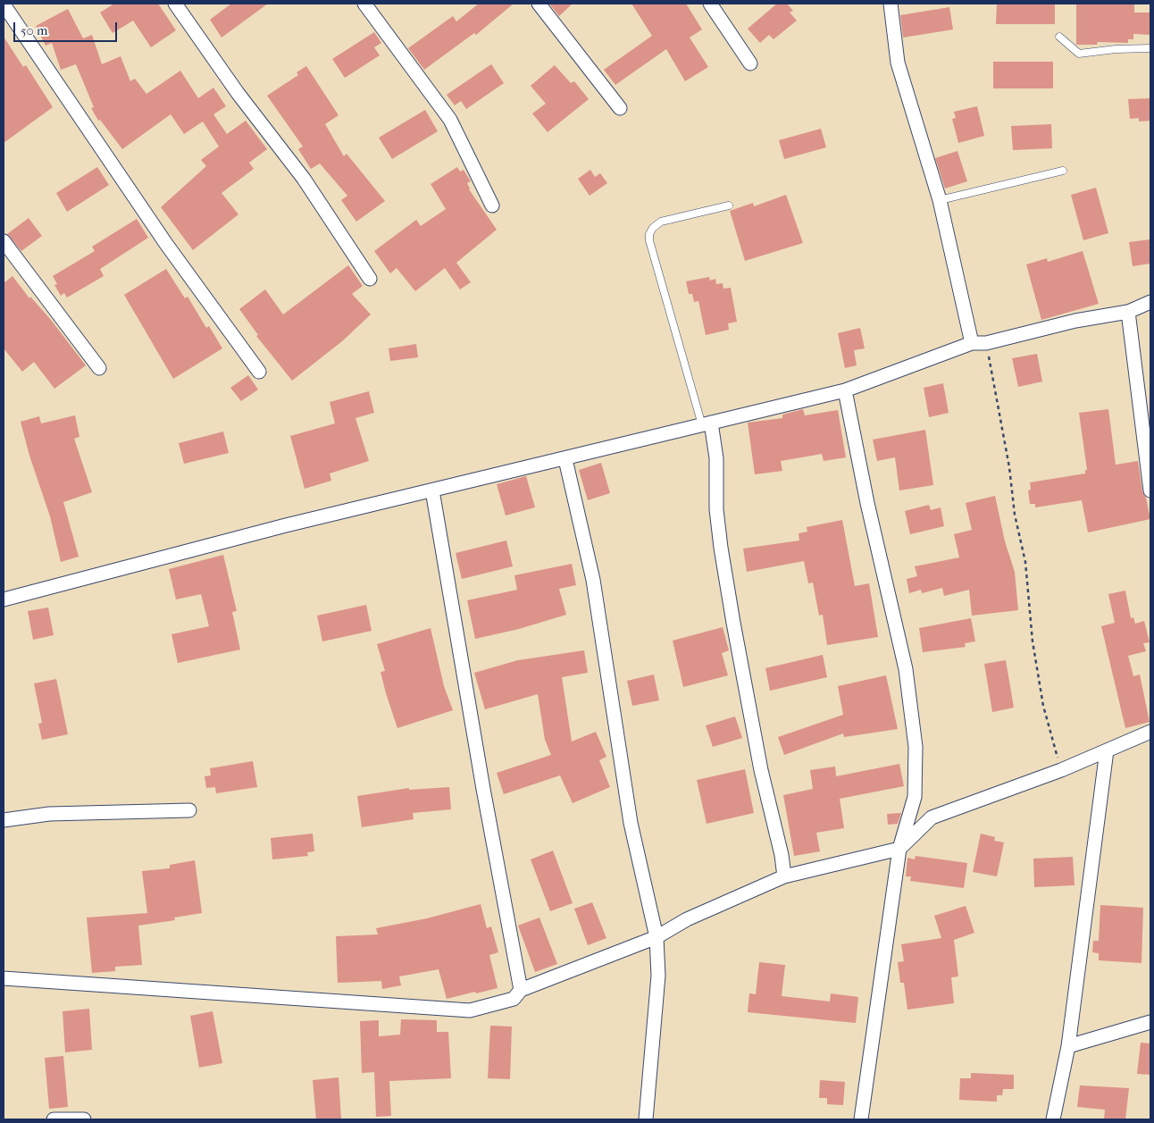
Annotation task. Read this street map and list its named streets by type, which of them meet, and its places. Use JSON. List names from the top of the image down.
{
  "scale_bar": "50 m"
}
